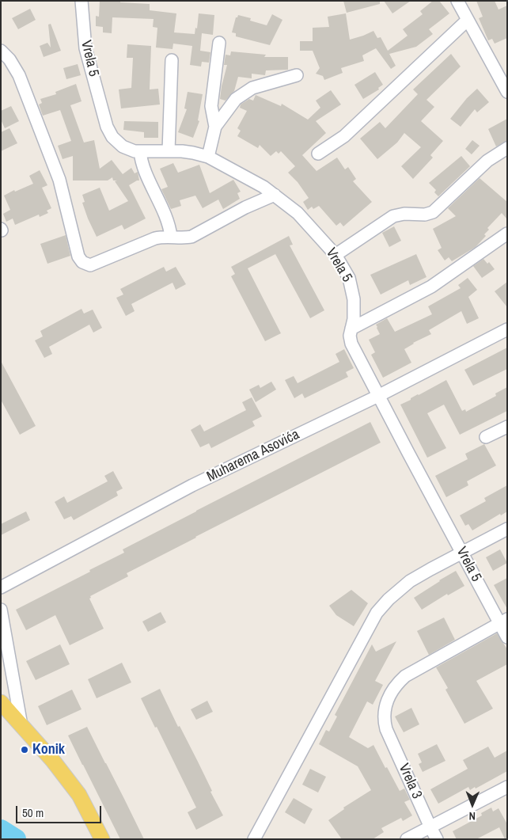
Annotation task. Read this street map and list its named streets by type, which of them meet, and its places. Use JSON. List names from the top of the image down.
{
  "streets": {
    "street": ["Vrela 5", "Muharema Asovića", "Vrela 3"]
  },
  "crossings": [
    ["Vrela 5", "Muharema Asovića"],
    ["Vrela 5", "Vrela 3"]
  ],
  "places": ["Konik"],
  "scale_bar": "50 m",
  "north": "bottom"
}
